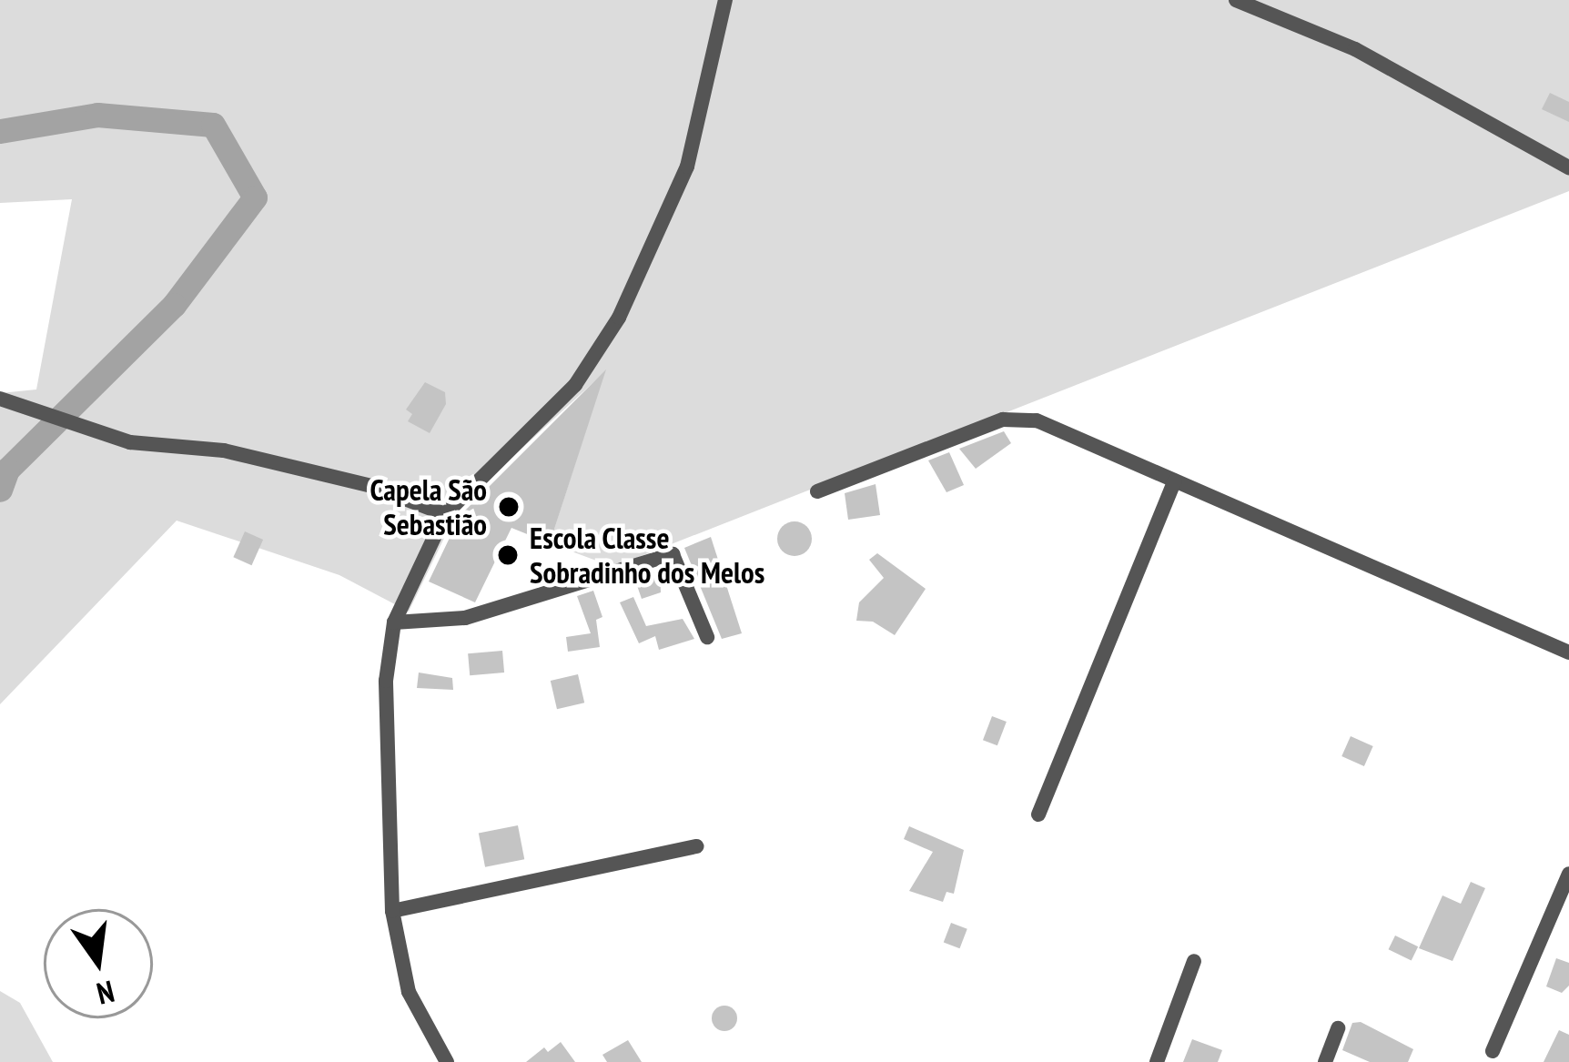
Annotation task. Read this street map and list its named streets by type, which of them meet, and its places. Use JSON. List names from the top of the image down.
{
  "places": ["Capela São Sebastião", "Escola Classe Sobradinho dos Melos"],
  "north": "bottom"
}
